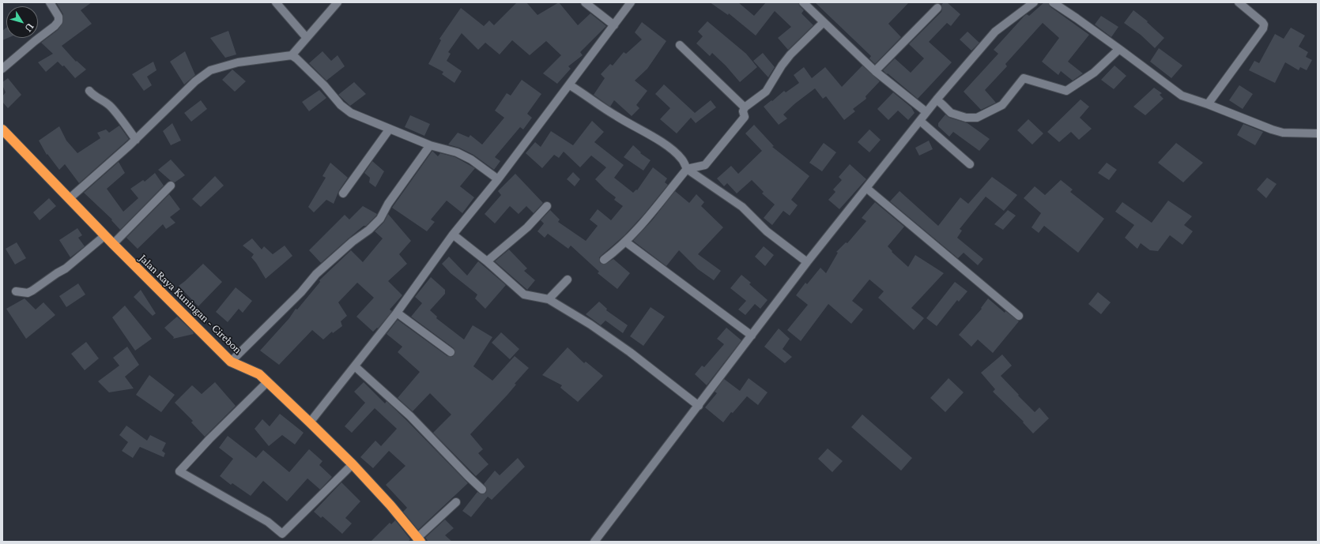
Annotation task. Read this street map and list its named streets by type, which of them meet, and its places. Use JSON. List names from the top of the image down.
{
  "streets": {
    "highway": ["Jalan Raya Kuningan - Cirebon"]
  },
  "north": "bottom right"
}
